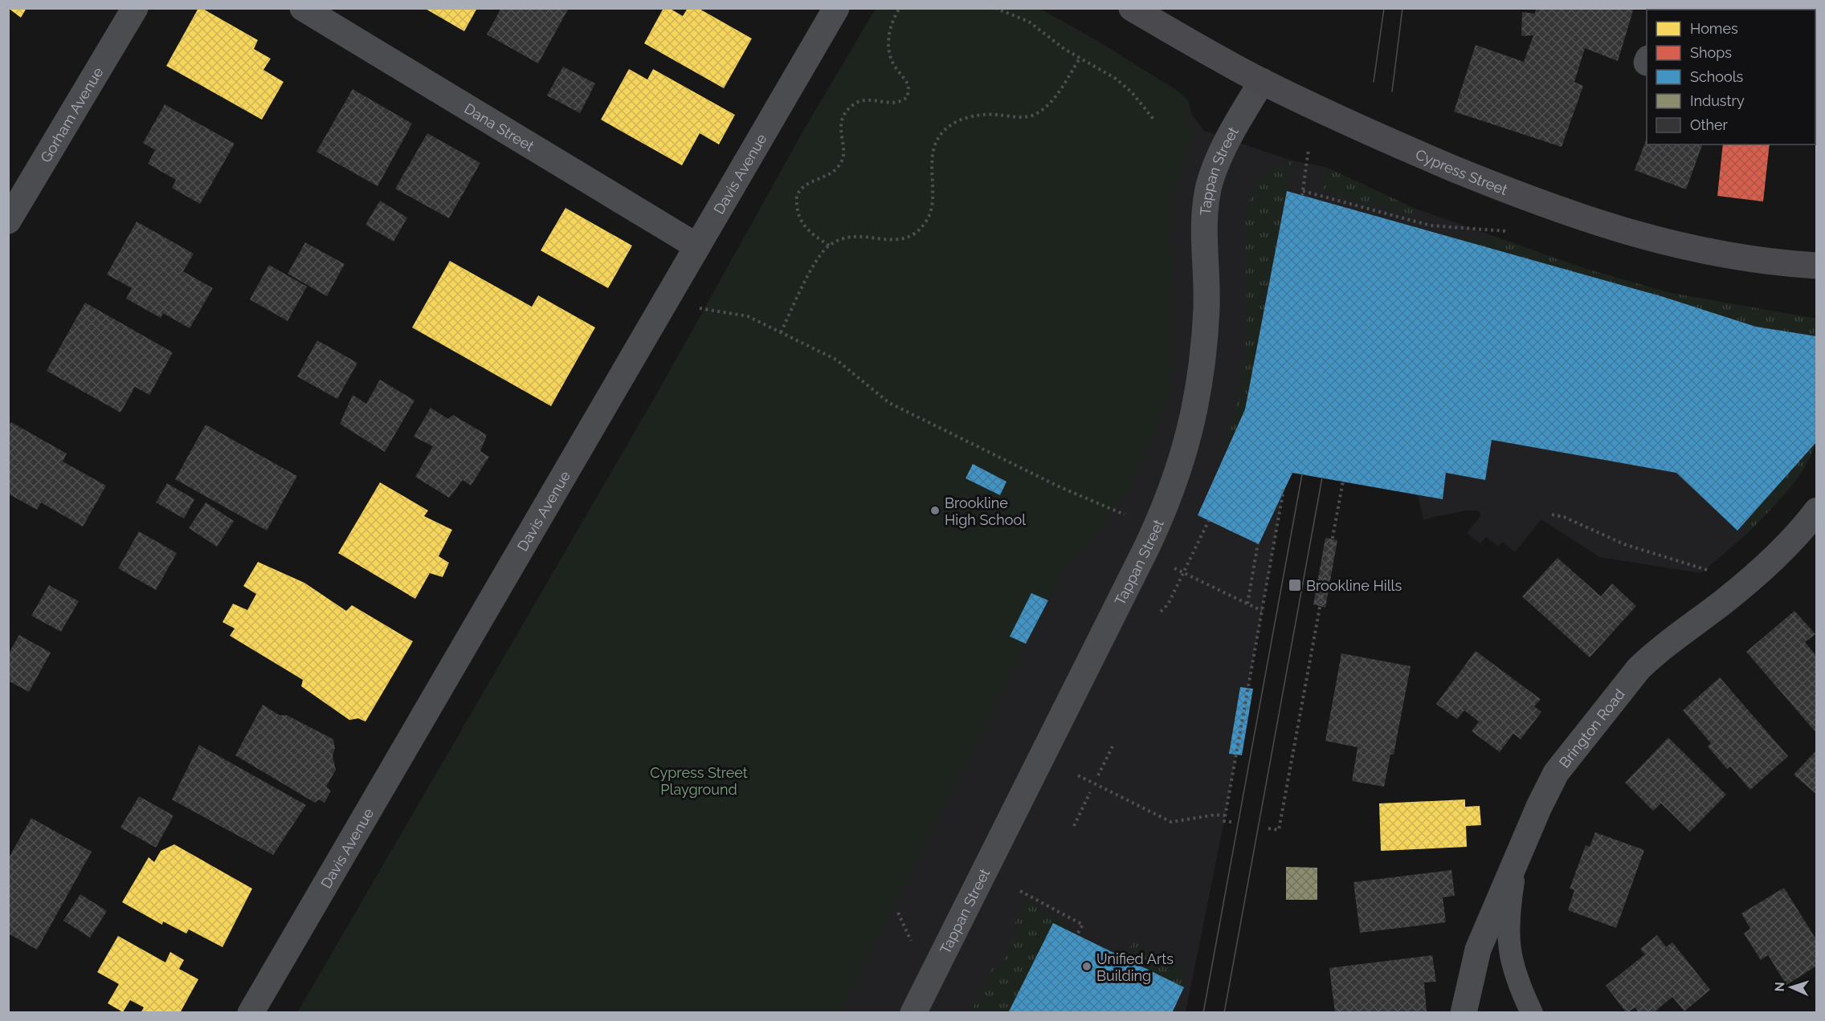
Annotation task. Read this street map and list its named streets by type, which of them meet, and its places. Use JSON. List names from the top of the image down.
{
  "streets": {
    "main road": ["Cypress Street"],
    "street": [
      "Gorham Avenue",
      "Dana Street",
      "Tappan Street",
      "Davis Avenue",
      "Brington Road"
    ]
  },
  "crossings": [
    ["Dana Street", "Davis Avenue"],
    ["Tappan Street", "Cypress Street"]
  ],
  "parks": ["Cypress Street Playground"],
  "places": {
    "other": ["Brookline High School", "Unified Arts Building"],
    "transit": ["Brookline Hills"]
  },
  "legend": [
    "Homes",
    "Shops",
    "Schools",
    "Industry",
    "Other"
  ],
  "north": "left"
}
